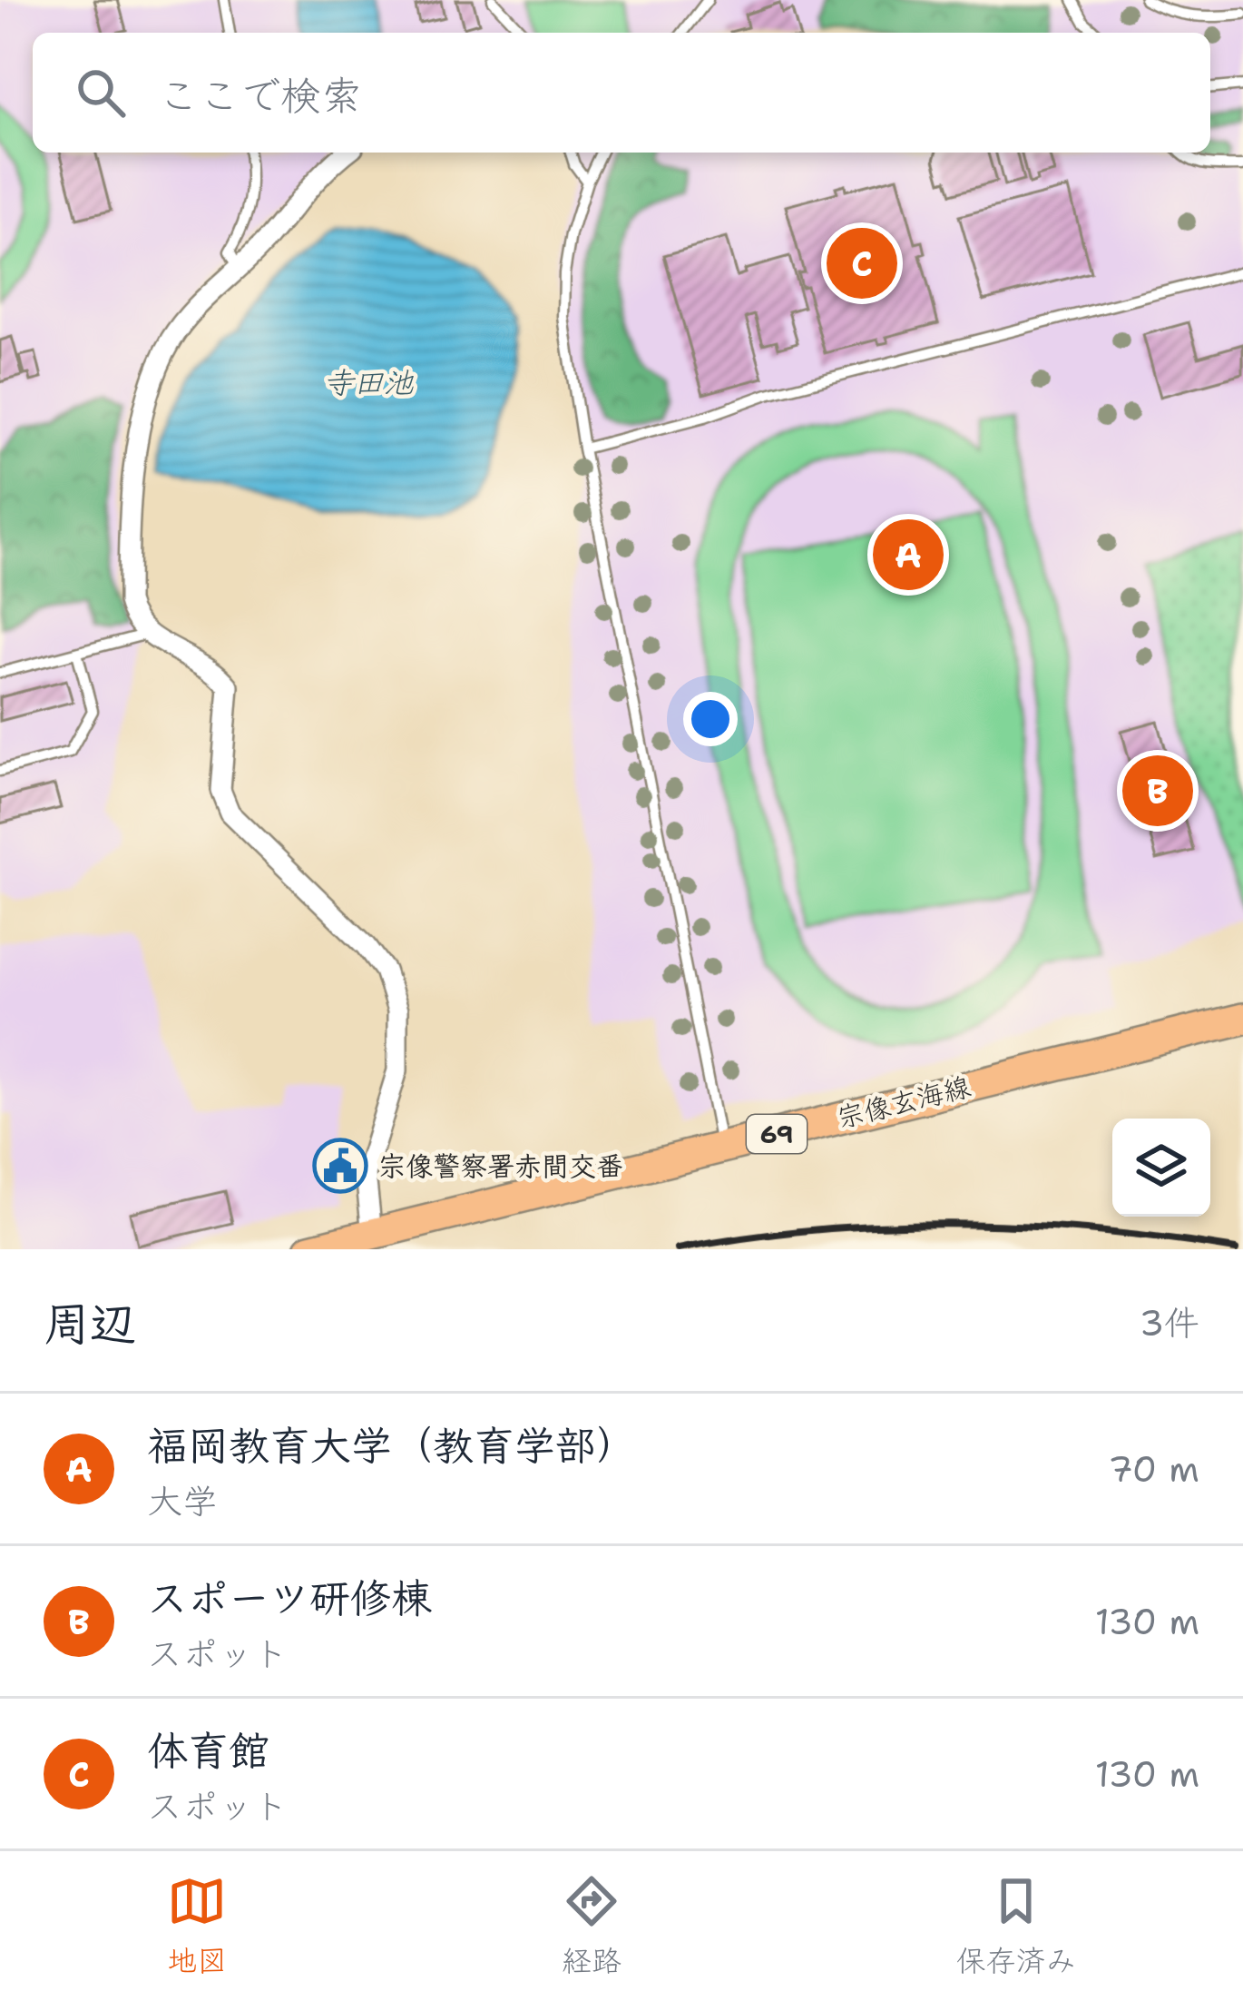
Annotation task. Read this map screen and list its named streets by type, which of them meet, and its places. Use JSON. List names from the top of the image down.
{
  "streets": {
    "main road": ["宗像玄海線", "69"]
  },
  "water": ["寺田池"],
  "places": {
    "public building": ["宗像警察署赤間交番"]
  },
  "page": {
    "search": "ここで検索",
    "pins": ["C", "A", "B"],
    "heading": ["周辺", "3件"],
    "list": [
      {
        "mark": "A",
        "name": "福岡教育大学（教育学部）",
        "note": "大学",
        "value": "70 m"
      },
      {
        "mark": "B",
        "name": "スポーツ研修棟",
        "note": "スポット",
        "value": "130 m"
      },
      {
        "mark": "C",
        "name": "体育館",
        "note": "スポット",
        "value": "130 m"
      }
    ],
    "nav": ["地図", "経路", "保存済み"]
  }
}
